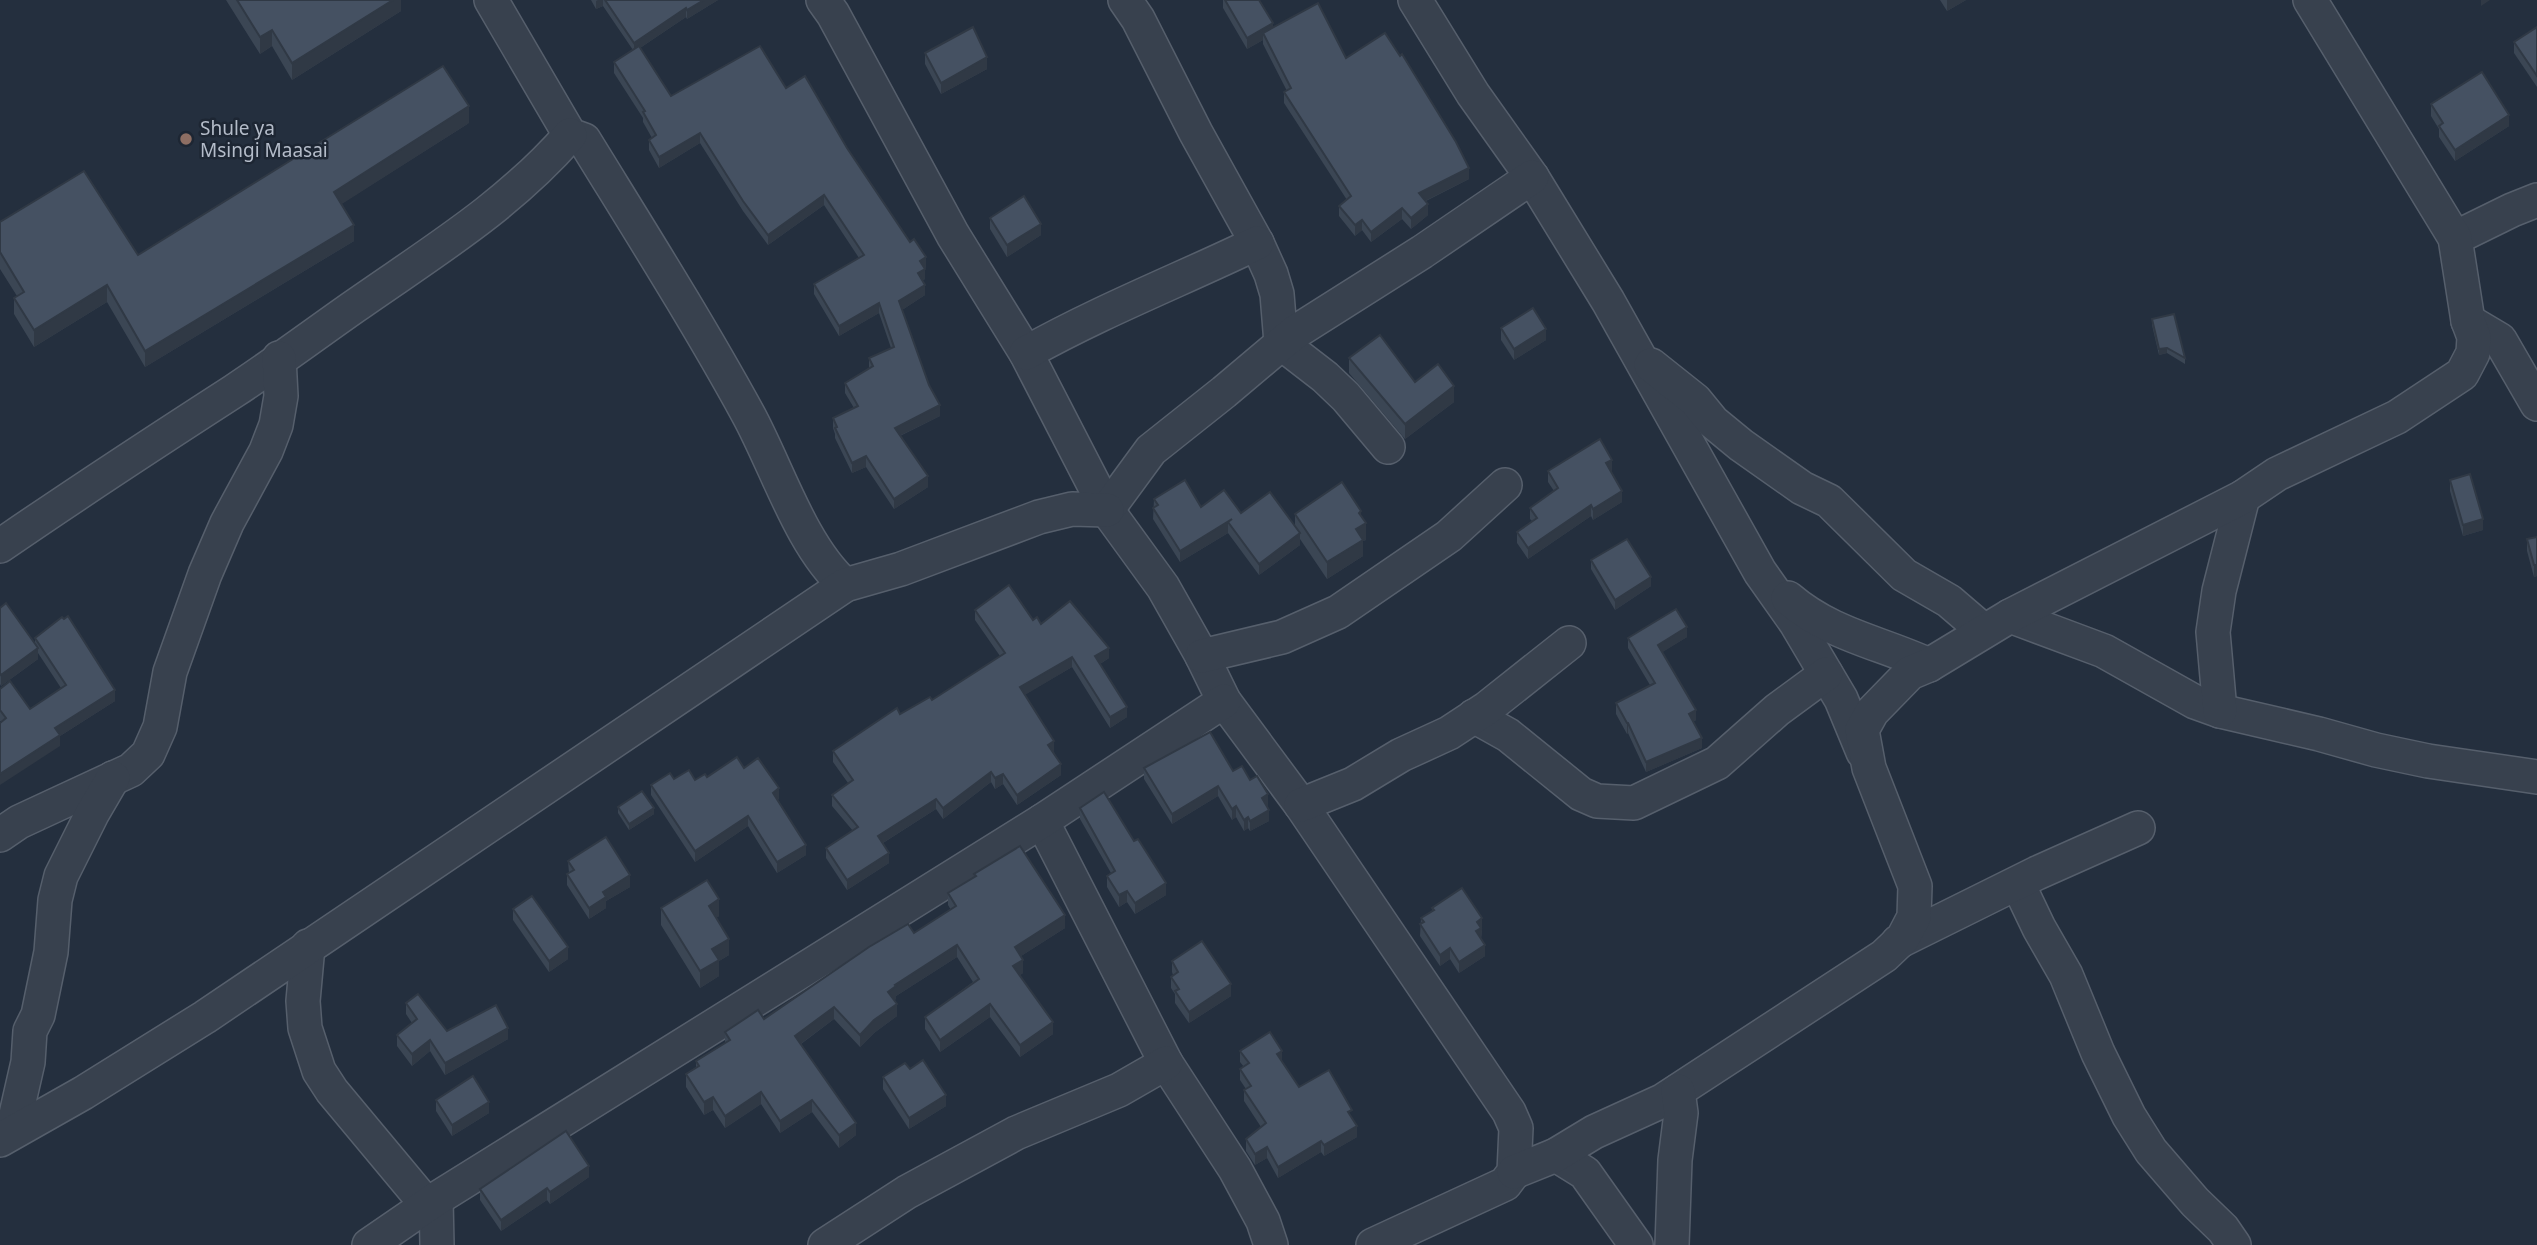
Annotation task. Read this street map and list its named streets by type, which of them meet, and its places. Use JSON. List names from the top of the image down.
{
  "places": ["Shule ya Msingi Maasai"]
}
